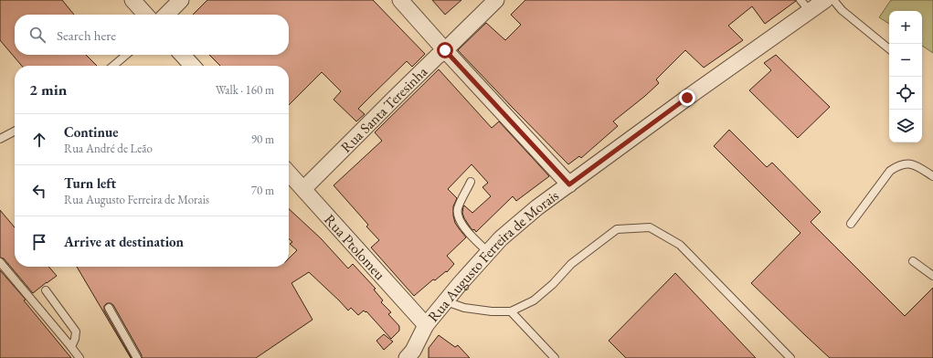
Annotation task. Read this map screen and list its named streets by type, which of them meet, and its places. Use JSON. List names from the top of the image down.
{
  "streets": {
    "street": ["Rua Santa Teresinha", "Rua Ptolomeu", "Rua Augusto Ferreira de Morais"]
  },
  "crossings": [
    ["Rua Santa Teresinha", "Rua Ptolomeu"],
    ["Rua Ptolomeu", "Rua Augusto Ferreira de Morais"]
  ],
  "page": {
    "map_buttons": ["+", "−"],
    "search": "Search here",
    "heading": ["2 min", "Walk · 160 m"],
    "list": [
      ["Continue", "Rua André de Leão", "90 m"],
      ["Turn left", "Rua Augusto Ferreira de Morais", "70 m"],
      "Arrive at destination"
    ]
  }
}
